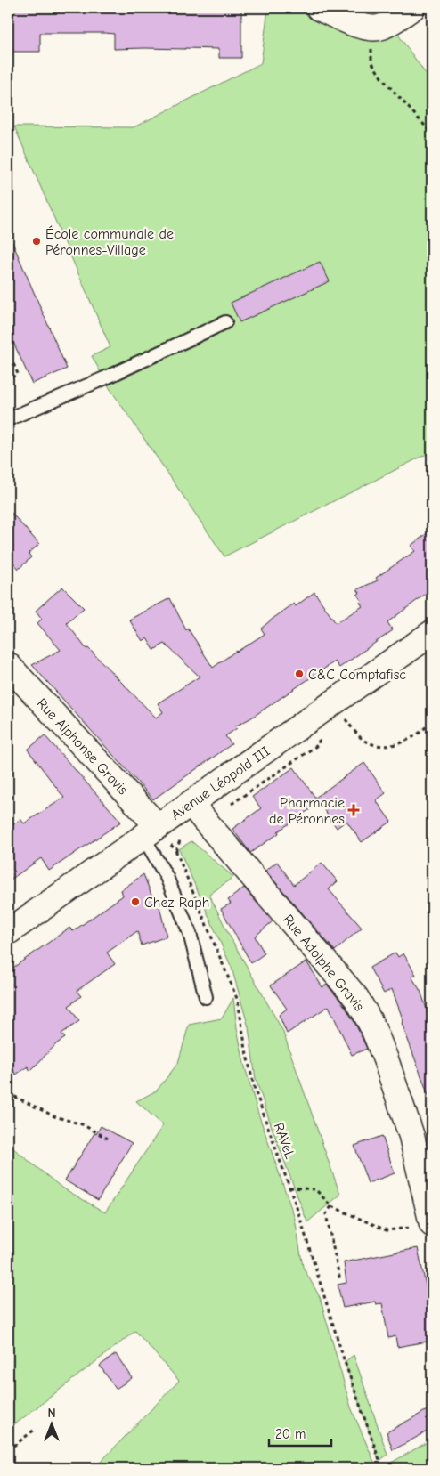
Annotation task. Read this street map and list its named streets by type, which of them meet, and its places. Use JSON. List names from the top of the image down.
{
  "streets": {
    "street": ["Rue Alphonse Gravis", "Avenue Léopold III", "Rue Adolphe Gravis"],
    "path": ["RAVeL"]
  },
  "crossings": [
    ["Rue Alphonse Gravis", "Avenue Léopold III"],
    ["Rue Alphonse Gravis", "RAVeL"],
    ["Avenue Léopold III", "Rue Adolphe Gravis"],
    ["Avenue Léopold III", "RAVeL"]
  ],
  "places": {
    "other": ["École communale de Péronnes-Village", "C&C Comptafisc", "Chez Raph"],
    "health": ["Pharmacie de Péronnes"]
  },
  "scale_bar": "20 m",
  "north": "top"
}
